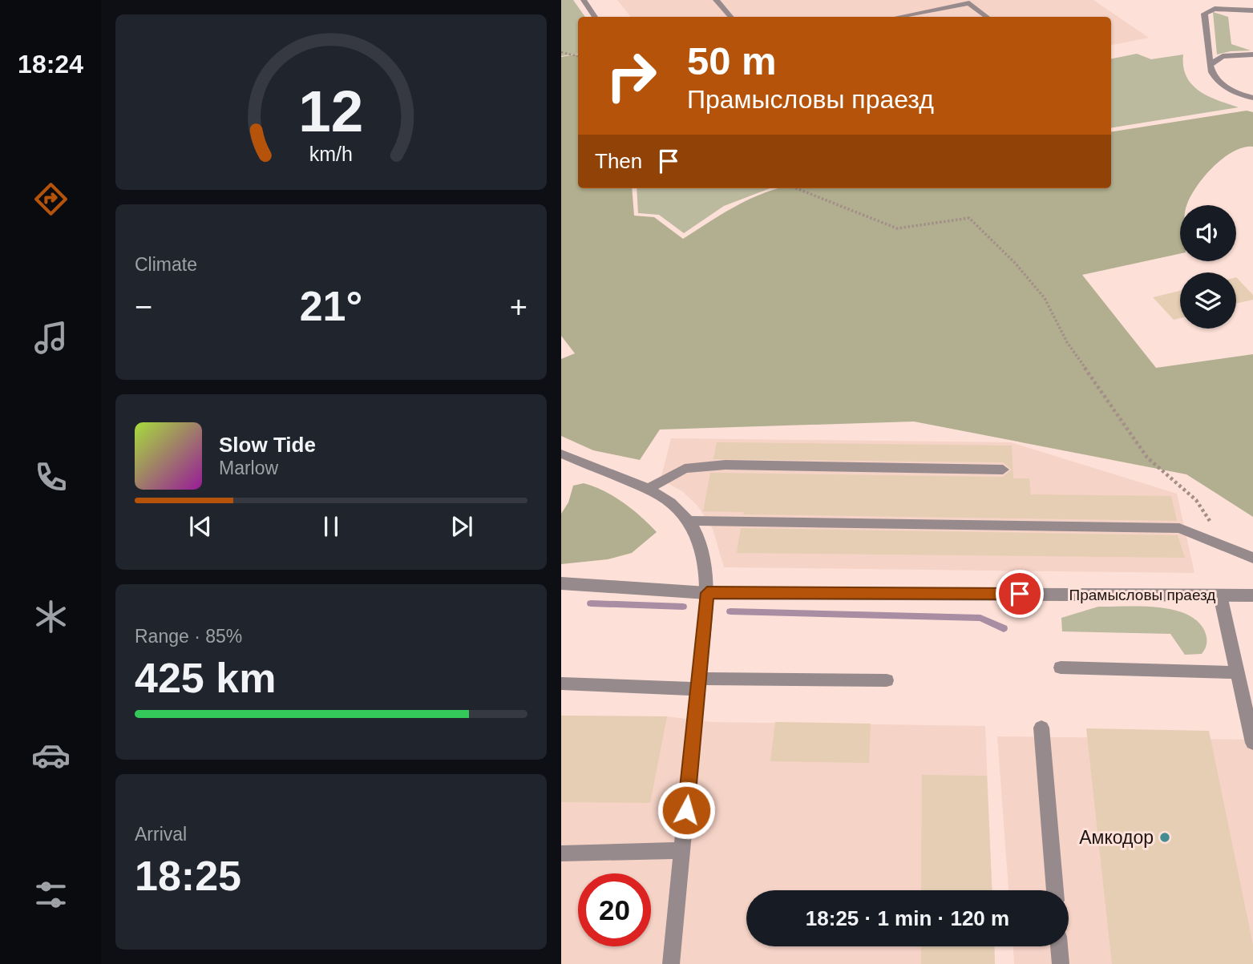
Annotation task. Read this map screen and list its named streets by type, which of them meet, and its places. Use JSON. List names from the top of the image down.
{
  "streets": {
    "street": ["Прамысловы праезд"]
  },
  "places": ["Амкодор"],
  "page": {
    "tabs": "18:24",
    "turn": ["50 m", "Прамысловы праезд"],
    "then": "Then",
    "tile": [
      "Climate",
      ["Range · 85%", "425 km"],
      ["Arrival", "18:25"]
    ],
    "heat": ["−", "21°", "+"],
    "song": ["Slow Tide", "Marlow"],
    "limit": "20",
    "trip": "18:25 · 1 min · 120 m",
    "gauge": ["12", "km/h"]
  }
}
